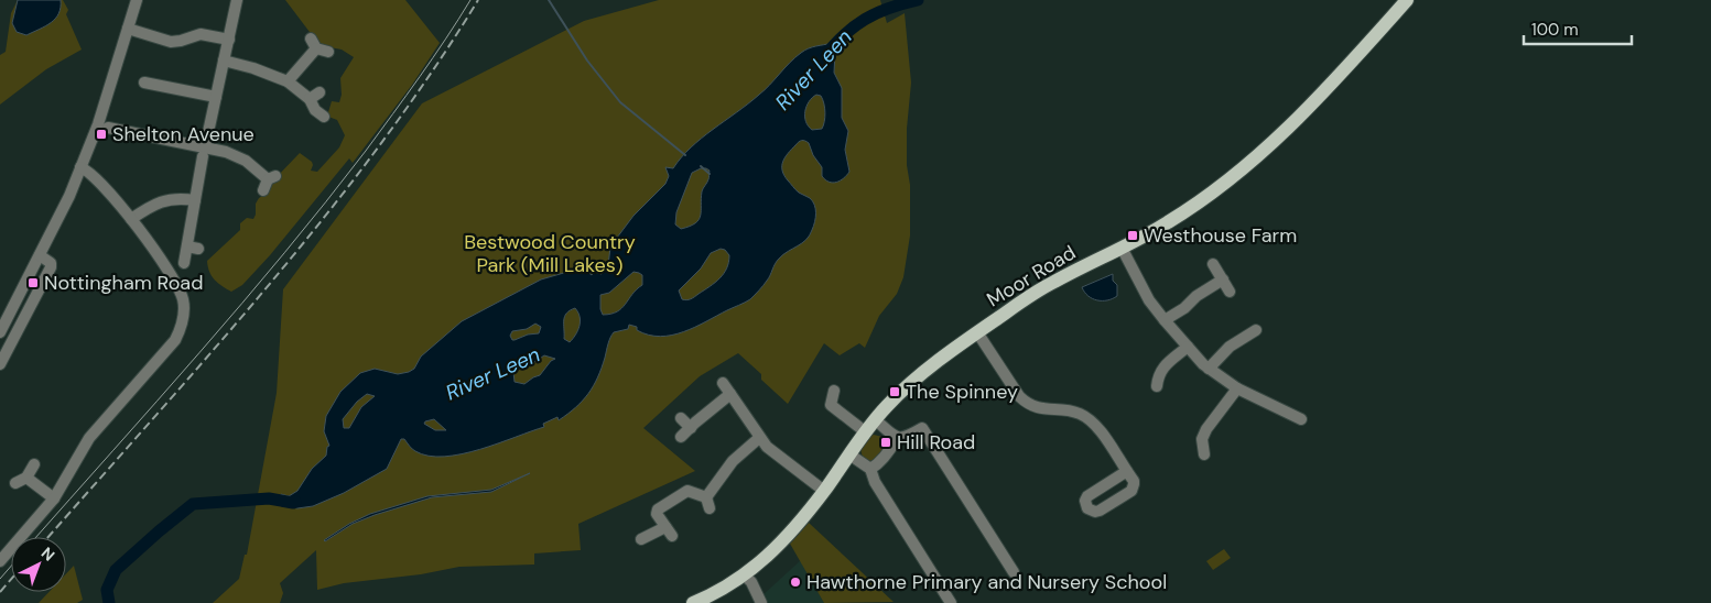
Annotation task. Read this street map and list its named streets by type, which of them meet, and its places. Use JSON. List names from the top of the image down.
{
  "streets": {
    "main road": ["Moor Road"]
  },
  "water": ["River Leen"],
  "parks": ["Bestwood Country Park (Mill Lakes)"],
  "places": {
    "transit": [
      "Shelton Avenue",
      "Westhouse Farm",
      "Nottingham Road",
      "The Spinney",
      "Hill Road"
    ],
    "other": ["Hawthorne Primary and Nursery School"]
  },
  "scale_bar": "100 m",
  "north": "top right"
}
